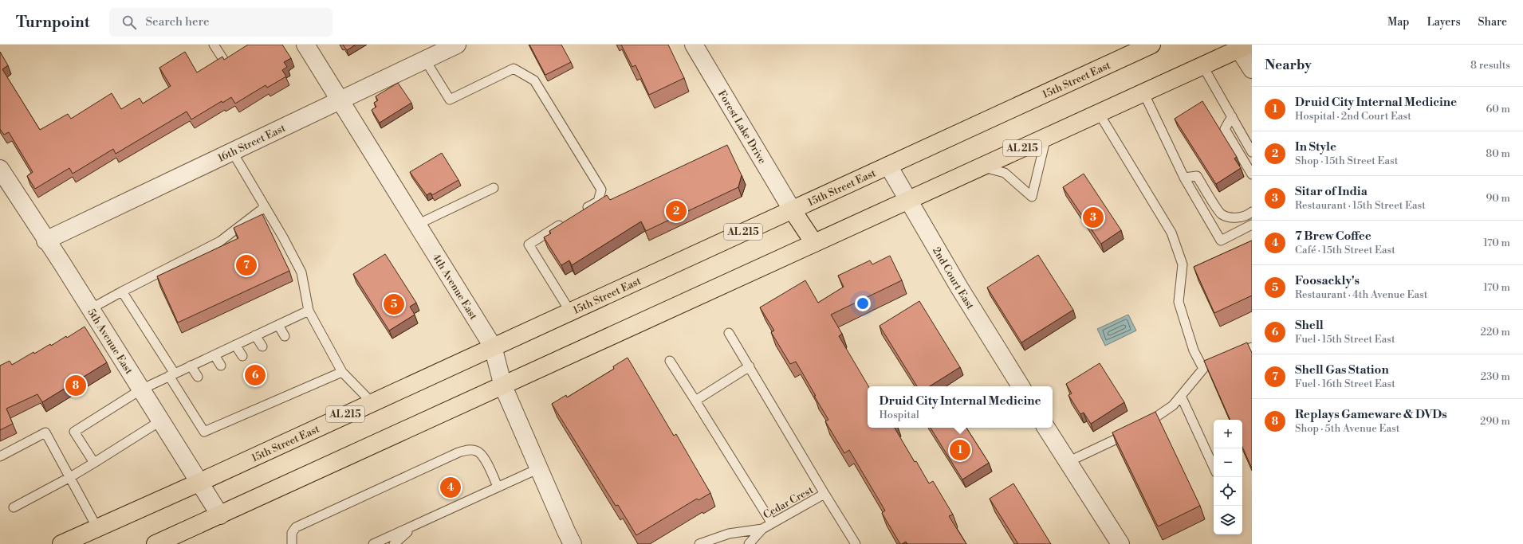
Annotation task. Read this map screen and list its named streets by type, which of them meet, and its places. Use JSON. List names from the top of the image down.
{
  "streets": {
    "main road": ["15th Street East", "AL 215"],
    "street": [
      "Forest Lake Drive",
      "16th Street East",
      "2nd Court East",
      "4th Avenue East",
      "5th Avenue East"
    ],
    "lane": ["Cedar Crest"]
  },
  "crossings": [
    ["15th Street East", "Forest Lake Drive"],
    ["15th Street East", "2nd Court East"],
    ["15th Street East", "4th Avenue East"],
    ["15th Street East", "5th Avenue East"],
    ["16th Street East", "4th Avenue East"],
    ["16th Street East", "5th Avenue East"],
    ["AL 215", "2nd Court East"],
    ["AL 215", "4th Avenue East"],
    ["AL 215", "5th Avenue East"]
  ],
  "page": {
    "header": "Turnpoint",
    "search": "Search here",
    "nav": ["Map", "Layers", "Share"],
    "heading": ["Nearby", "8 results"],
    "list": [
      {
        "mark": "1",
        "name": "Druid City Internal Medicine",
        "note": "Hospital · 2nd Court East",
        "value": "60 m"
      },
      {
        "mark": "2",
        "name": "In Style",
        "note": "Shop · 15th Street East",
        "value": "80 m"
      },
      {
        "mark": "3",
        "name": "Sitar of India",
        "note": "Restaurant · 15th Street East",
        "value": "90 m"
      },
      {
        "mark": "4",
        "name": "7 Brew Coffee",
        "note": "Café · 15th Street East",
        "value": "170 m"
      },
      {
        "mark": "5",
        "name": "Foosackly's",
        "note": "Restaurant · 4th Avenue East",
        "value": "170 m"
      },
      {
        "mark": "6",
        "name": "Shell",
        "note": "Fuel · 15th Street East",
        "value": "220 m"
      },
      {
        "mark": "7",
        "name": "Shell Gas Station",
        "note": "Fuel · 16th Street East",
        "value": "230 m"
      },
      {
        "mark": "8",
        "name": "Replays Gameware & DVDs",
        "note": "Shop · 5th Avenue East",
        "value": "290 m"
      }
    ],
    "pins": [
      "2",
      "3",
      "7",
      "5",
      "6",
      "8",
      "1",
      "4"
    ],
    "popup": ["Druid City Internal Medicine", "Hospital"],
    "map_buttons": ["+", "−"]
  }
}
